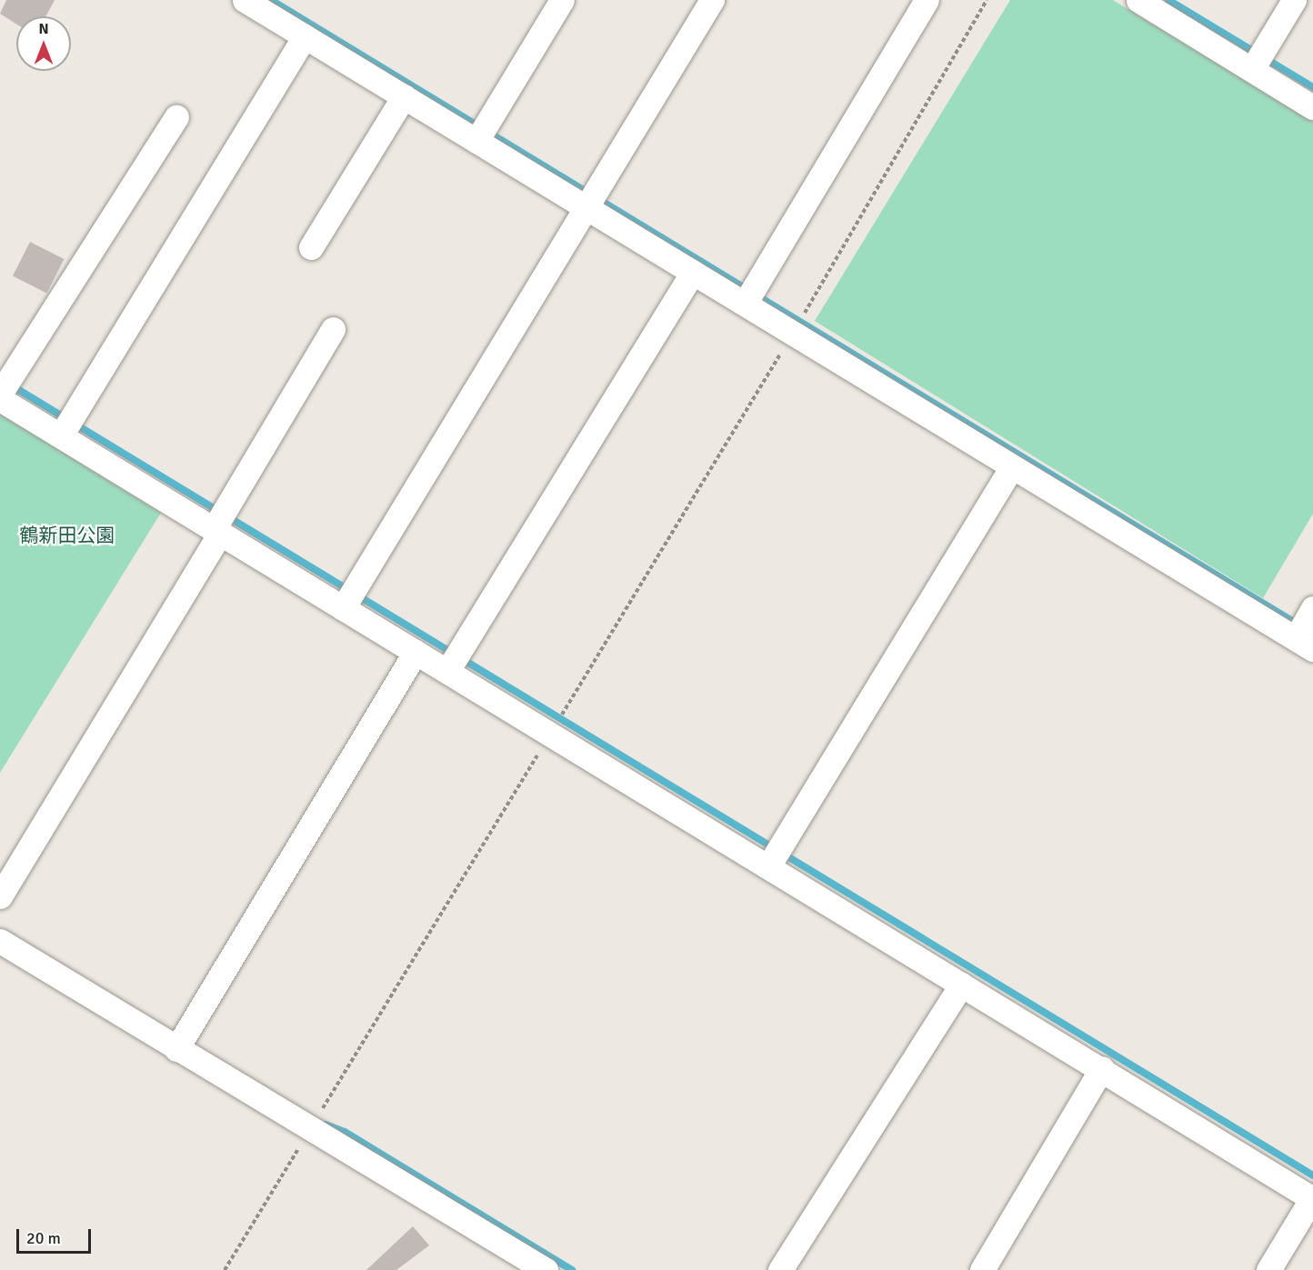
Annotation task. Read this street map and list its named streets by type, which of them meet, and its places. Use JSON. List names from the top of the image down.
{
  "parks": ["鶴新田公園"],
  "scale_bar": "20 m",
  "north": "top"
}
